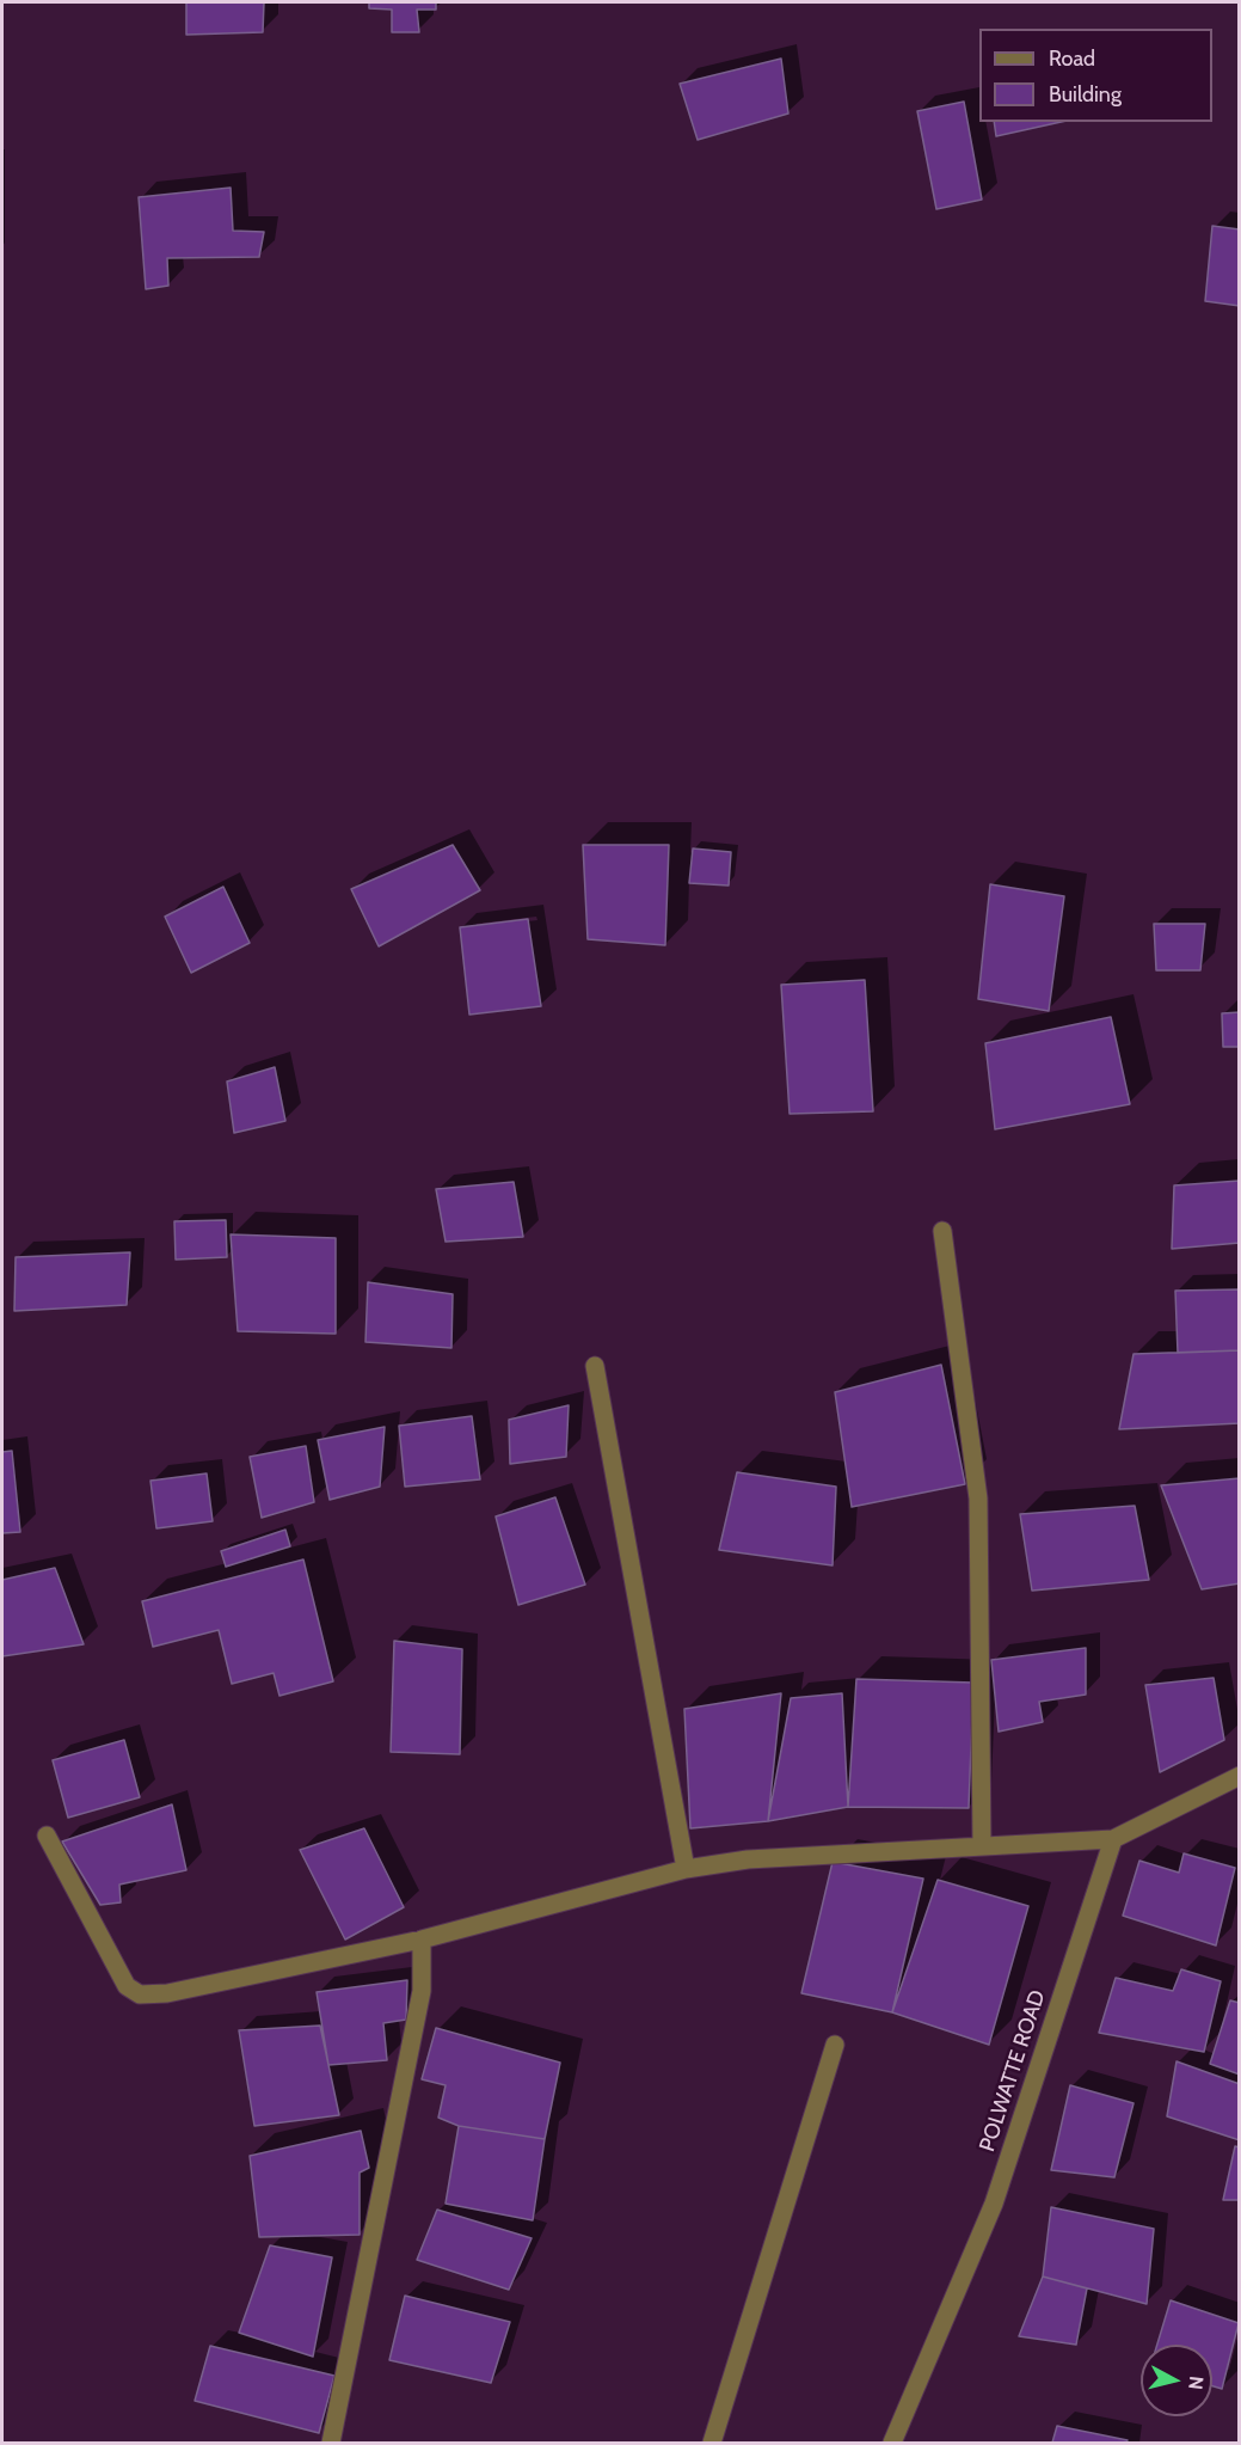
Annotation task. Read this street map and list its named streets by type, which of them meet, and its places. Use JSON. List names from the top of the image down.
{
  "streets": {
    "street": ["POLWATTE ROAD"]
  },
  "legend": ["Road", "Building"],
  "north": "right"
}
